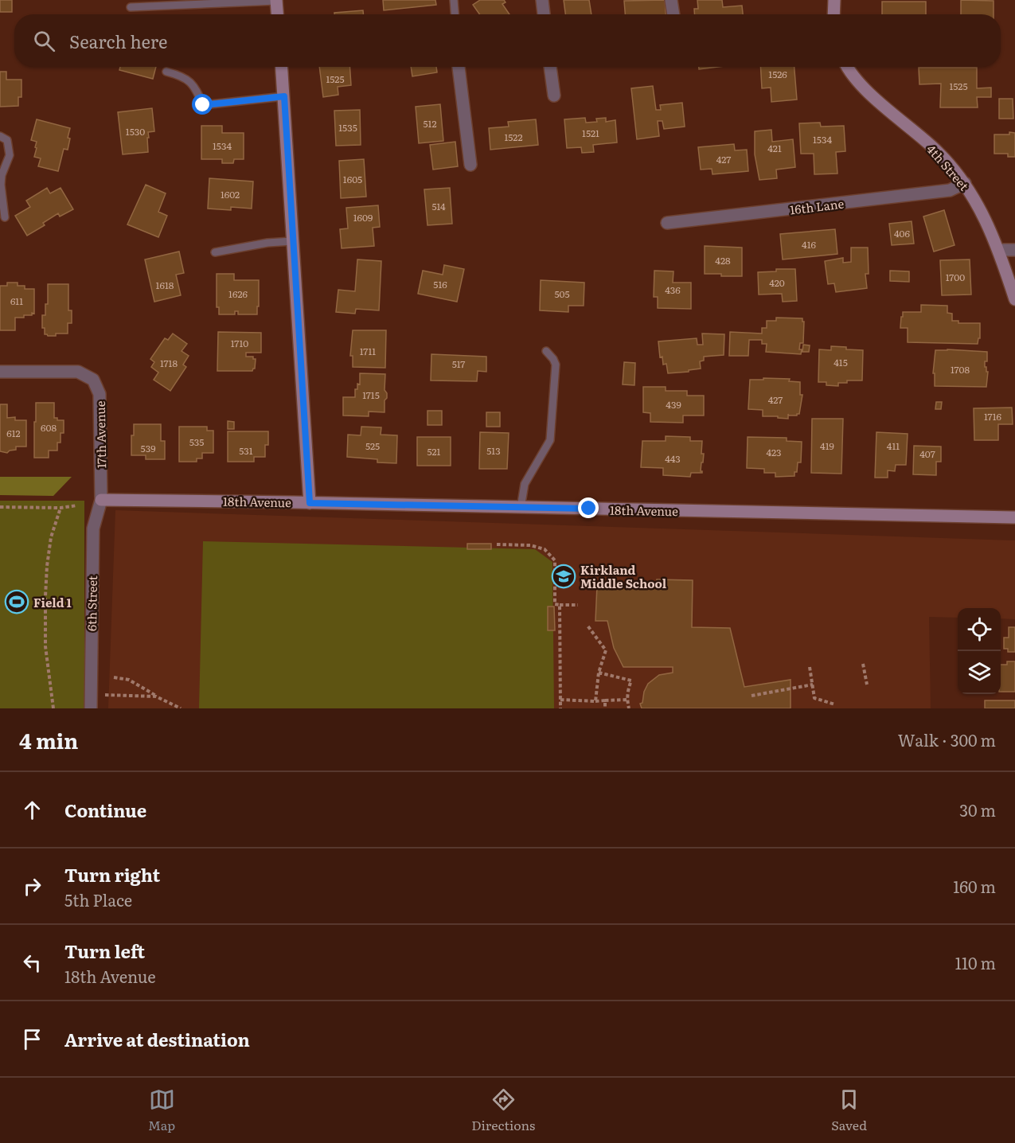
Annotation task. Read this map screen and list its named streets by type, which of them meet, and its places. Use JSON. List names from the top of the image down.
{
  "streets": {
    "street": [
      "4th Street",
      "16th Lane",
      "17th Avenue",
      "18th Avenue",
      "6th Street"
    ]
  },
  "crossings": [
    ["4th Street", "16th Lane"],
    ["17th Avenue", "18th Avenue"],
    ["17th Avenue", "6th Street"],
    ["18th Avenue", "6th Street"]
  ],
  "places": {
    "school or university": ["Kirkland Middle School"],
    "sports": ["Field 1"]
  },
  "house_numbers": [
    "1526",
    "1525",
    "1525",
    "512",
    "1535",
    "1530",
    "1521",
    "1522",
    "1534",
    "1534",
    "421",
    "427",
    "1605",
    "1602",
    "514",
    "1609",
    "406",
    "416",
    "428",
    "1700",
    "420",
    "516",
    "1618",
    "436",
    "1626",
    "505",
    "611",
    "1710",
    "1711",
    "415",
    "1718",
    "517",
    "1708",
    "1715",
    "427",
    "439",
    "1716",
    "608",
    "612",
    "535",
    "525",
    "419",
    "411",
    "539",
    "531",
    "513",
    "521",
    "423",
    "407",
    "443"
  ],
  "page": {
    "search": "Search here",
    "heading": ["4 min", "Walk · 300 m"],
    "list": [
      ["Continue", "30 m"],
      ["Turn right", "5th Place", "160 m"],
      ["Turn left", "18th Avenue", "110 m"],
      "Arrive at destination"
    ],
    "nav": ["Map", "Directions", "Saved"]
  }
}
